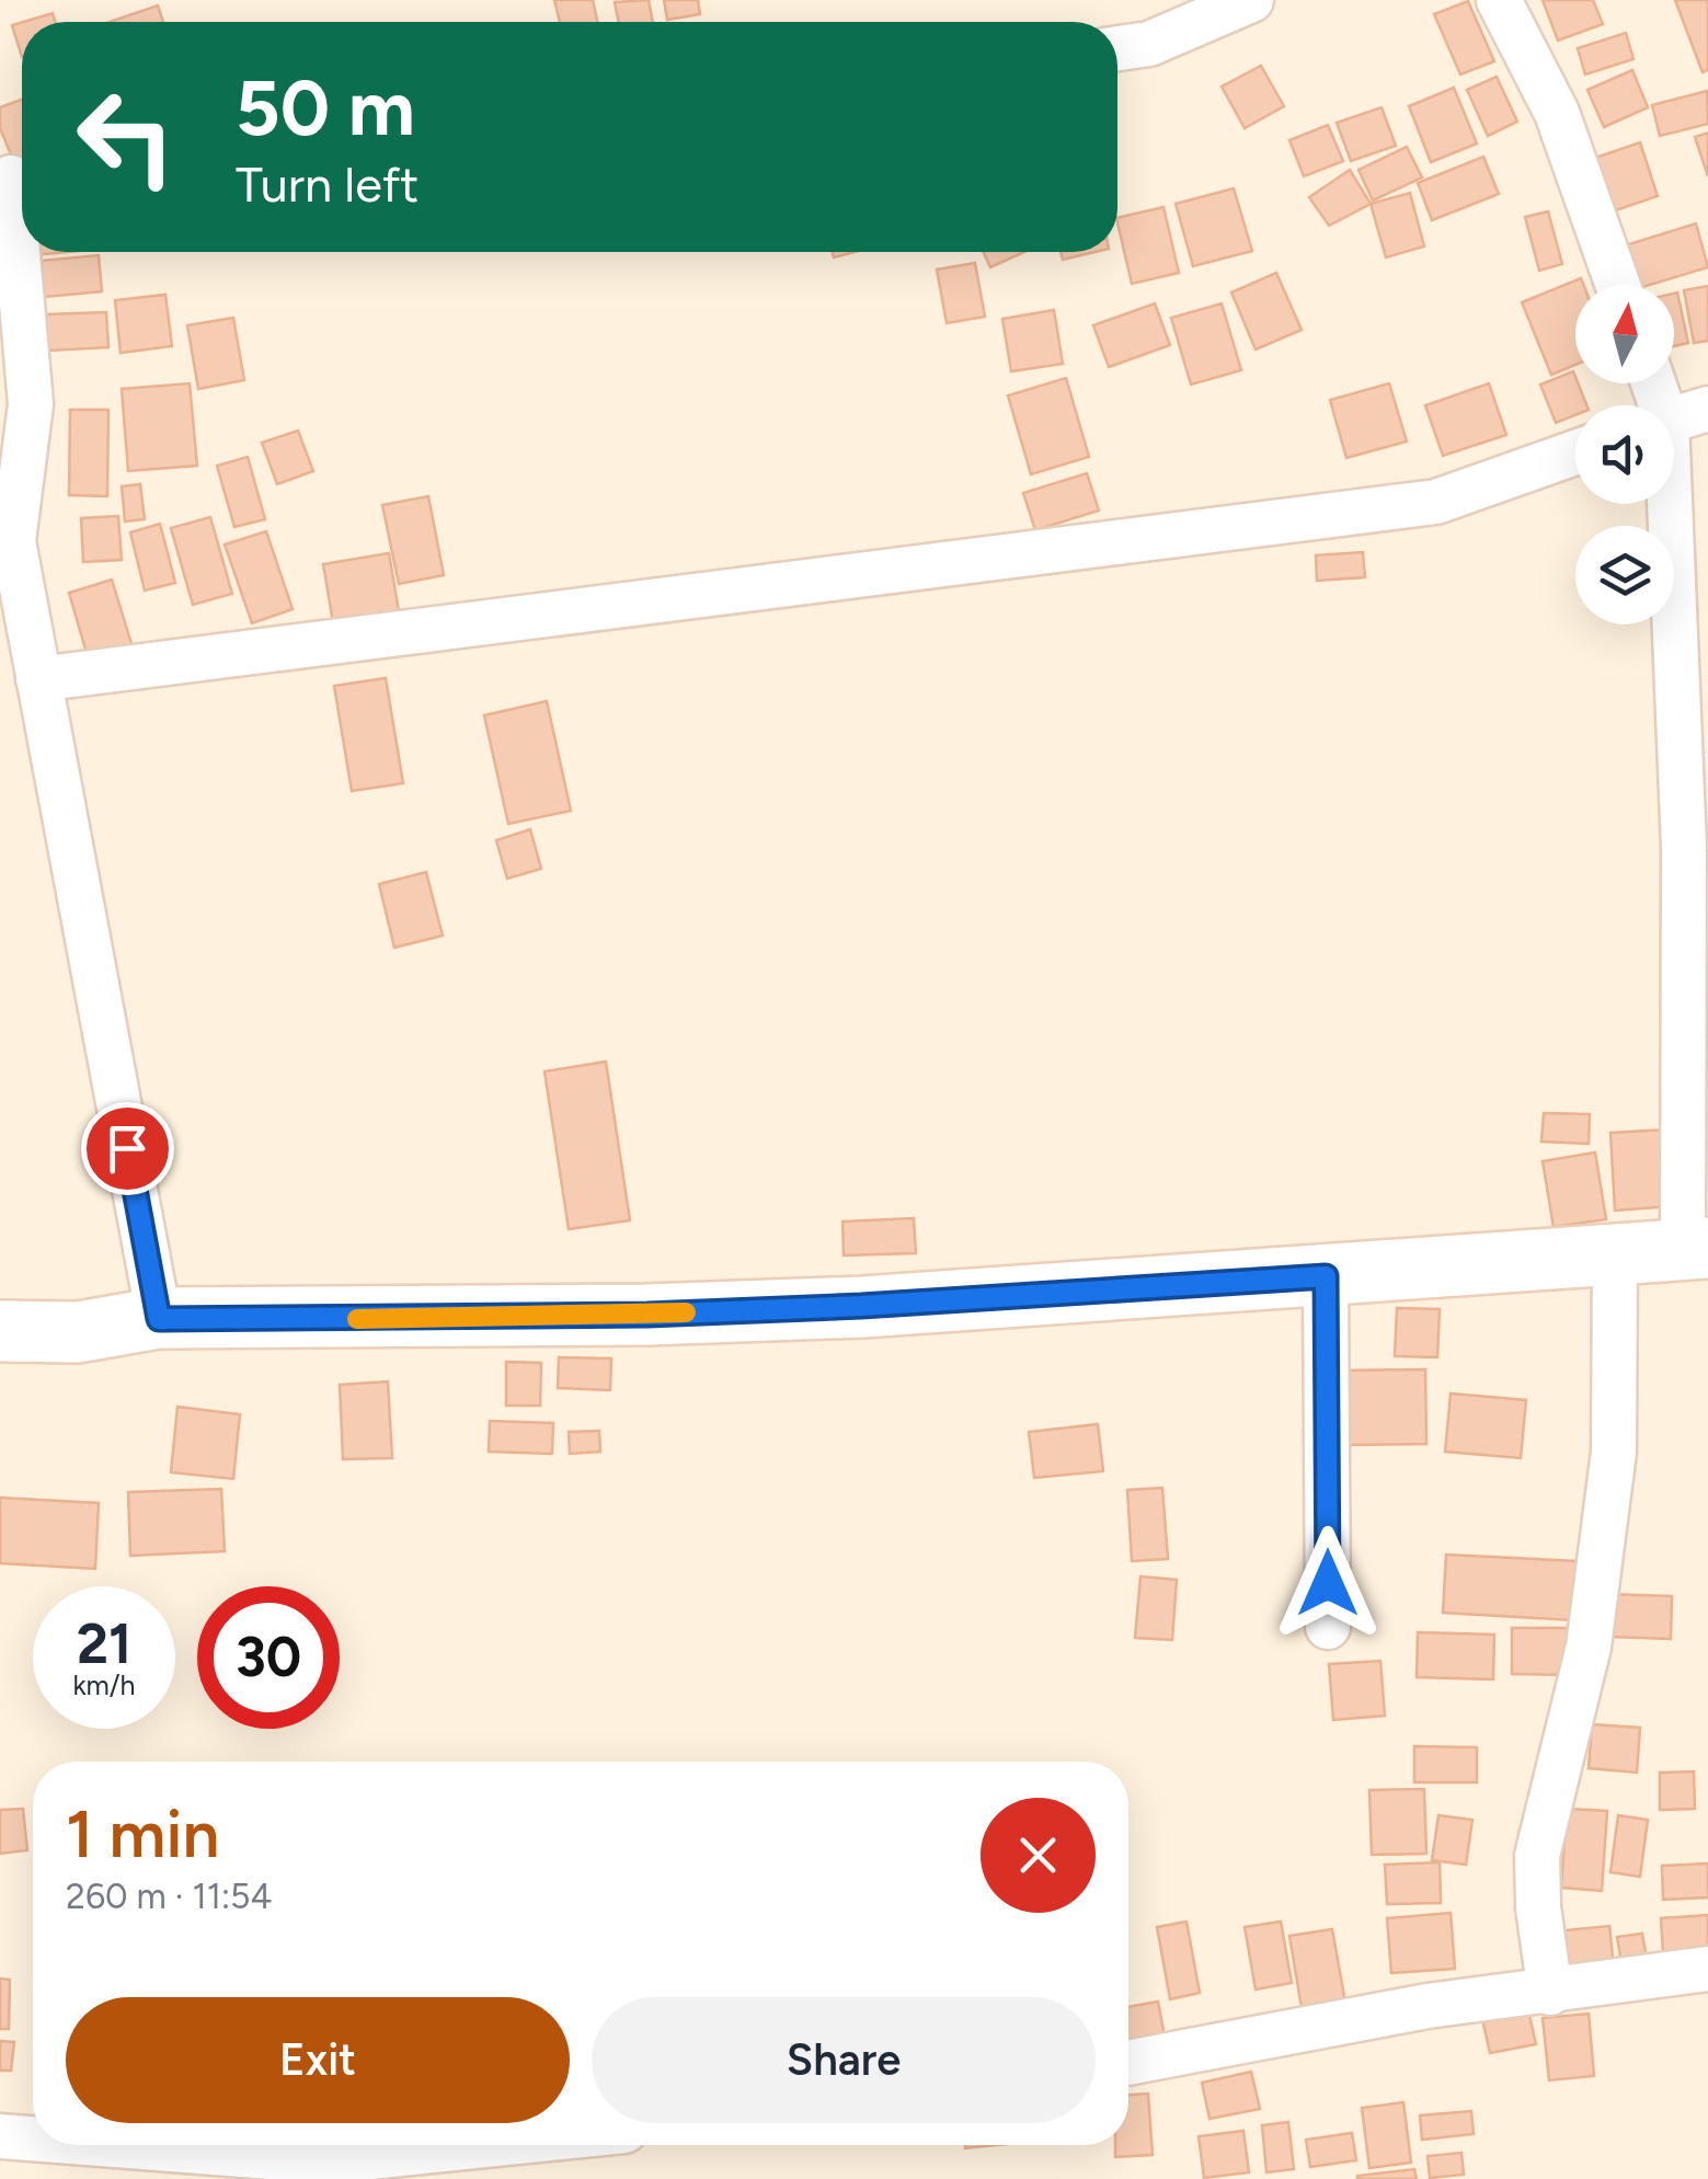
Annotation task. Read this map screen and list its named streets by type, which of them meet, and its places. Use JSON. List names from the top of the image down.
{
  "north": "top",
  "page": {
    "turn": ["50 m", "Turn left"],
    "speed": "21 km/h",
    "limit": "30",
    "heading": ["1 min", "260 m · 11:54"],
    "buttons": ["Exit", "Share"]
  }
}
